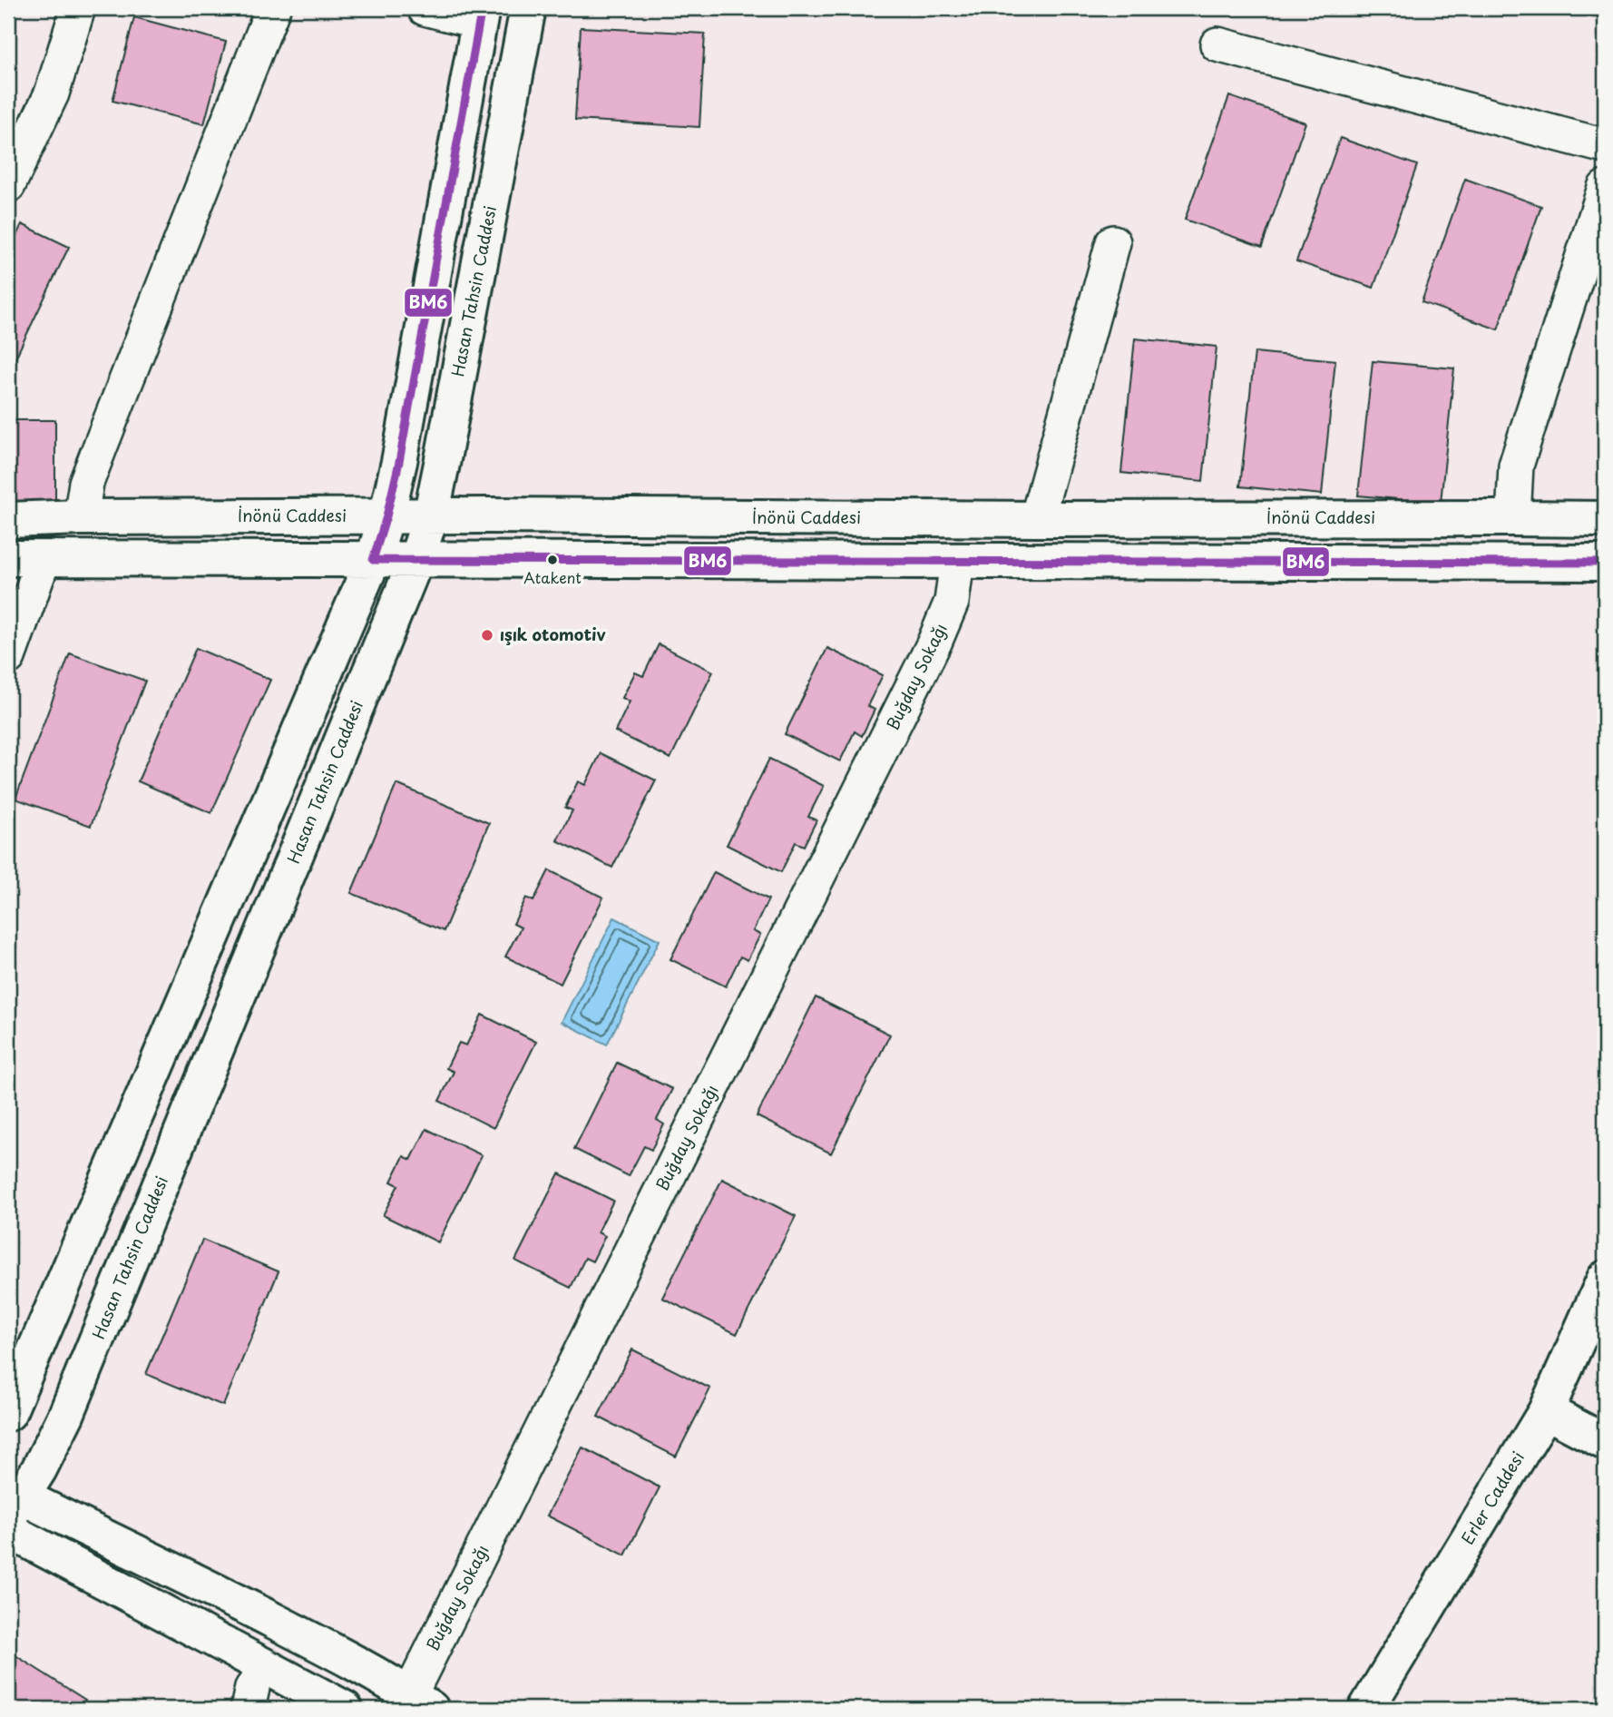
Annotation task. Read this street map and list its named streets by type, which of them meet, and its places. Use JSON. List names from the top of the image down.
{
  "streets": {
    "main road": ["Hasan Tahsin Caddesi", "İnönü Caddesi", "Erler Caddesi"],
    "street": ["Buğday Sokağı"]
  },
  "crossings": [
    ["Hasan Tahsin Caddesi", "İnönü Caddesi"]
  ],
  "places": ["Atakent", "ışık otomotiv"],
  "lines": ["transit line BM6"]
}
